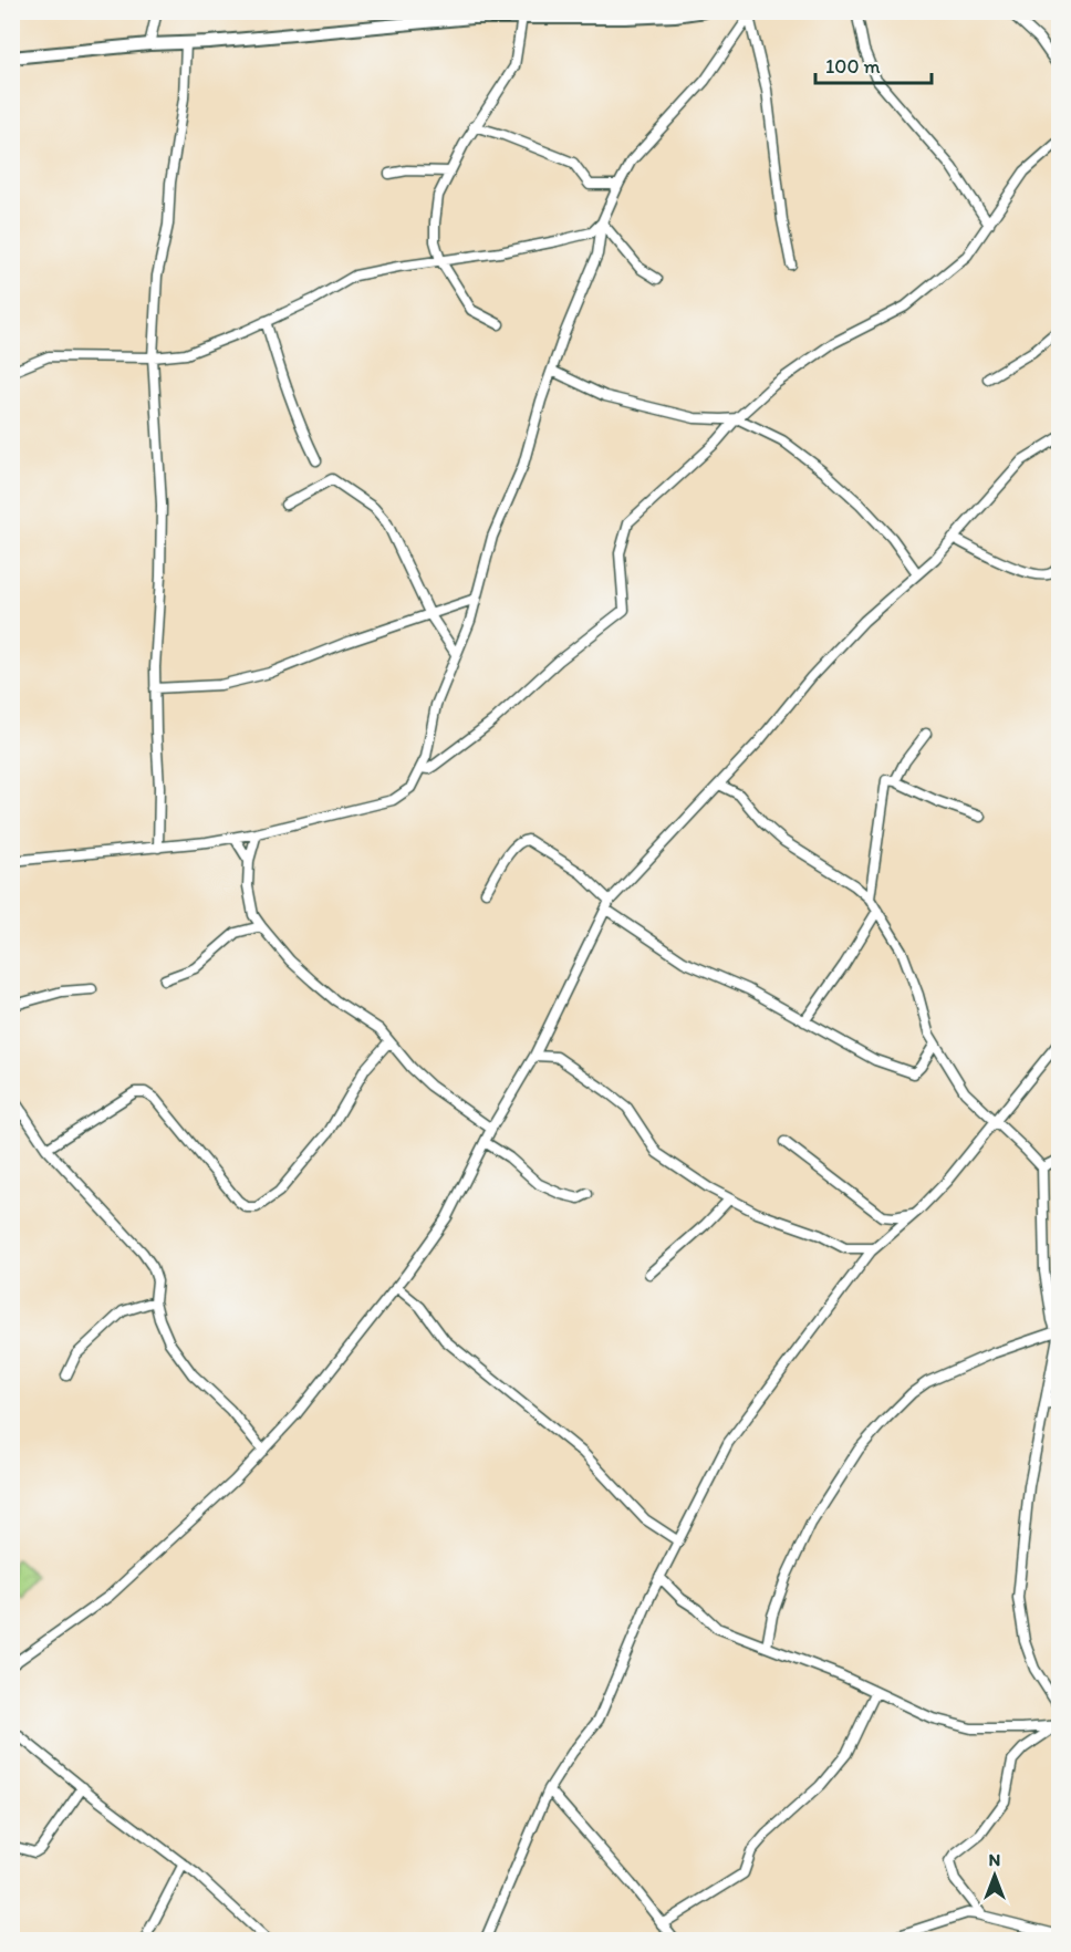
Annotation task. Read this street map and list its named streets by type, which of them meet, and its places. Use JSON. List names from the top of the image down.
{
  "scale_bar": "100 m",
  "north": "top"
}
